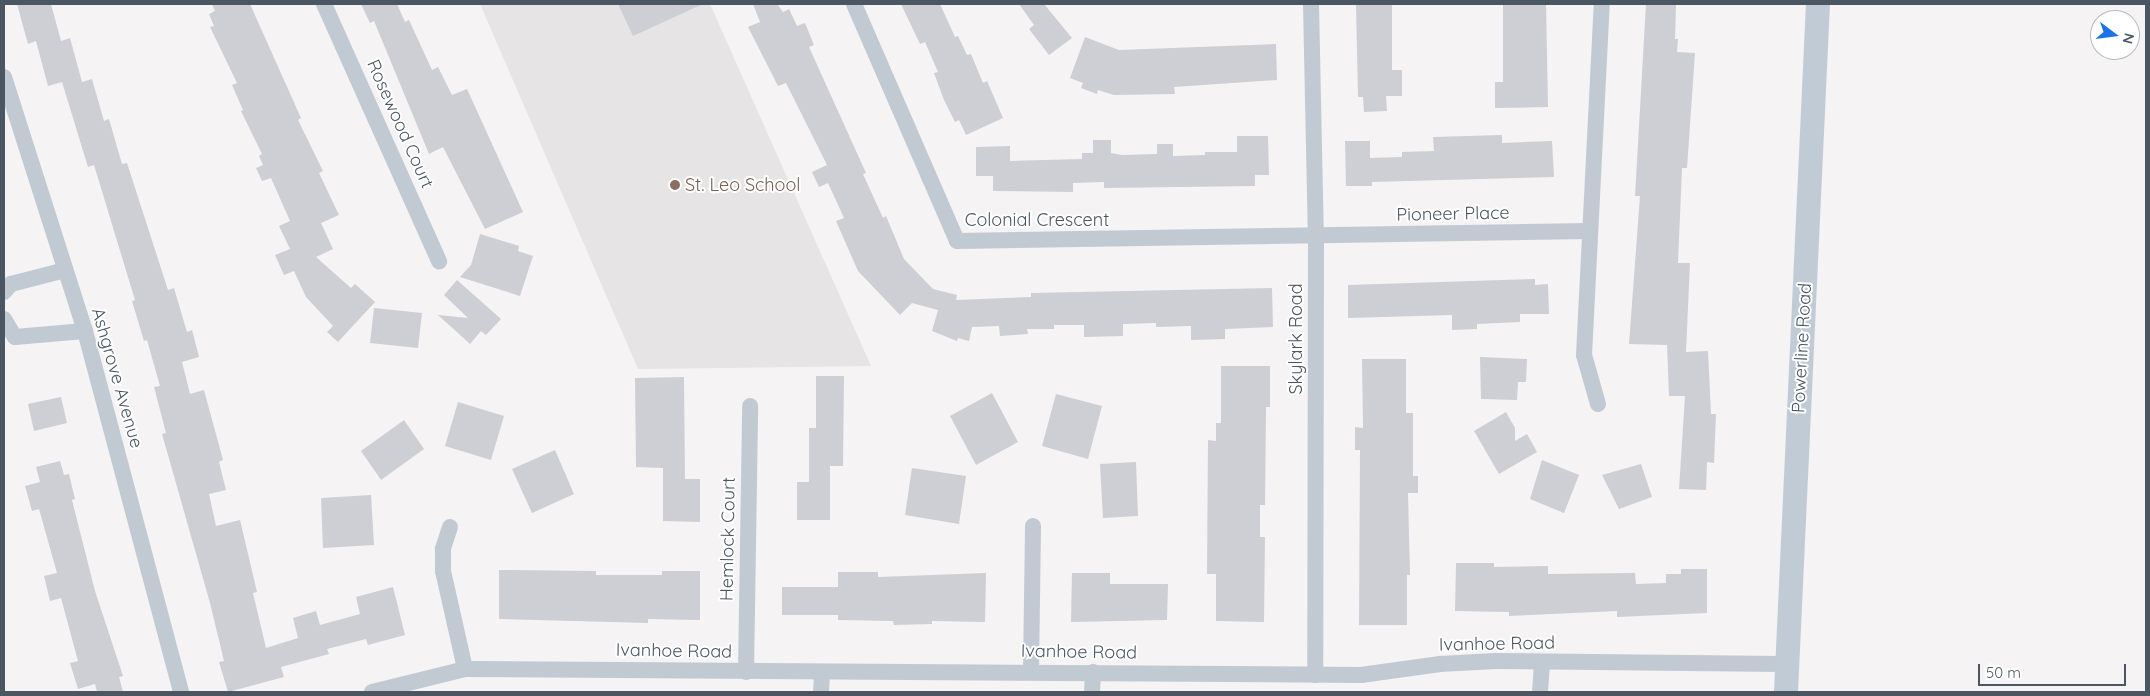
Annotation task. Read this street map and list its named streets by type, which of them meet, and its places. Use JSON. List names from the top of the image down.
{
  "streets": {
    "main road": ["Powerline Road"],
    "street": [
      "Rosewood Court",
      "Pioneer Place",
      "Colonial Crescent",
      "Skylark Road",
      "Ashgrove Avenue",
      "Hemlock Court",
      "Ivanhoe Road"
    ]
  },
  "crossings": [
    ["Pioneer Place", "Colonial Crescent"],
    ["Pioneer Place", "Skylark Road"],
    ["Colonial Crescent", "Skylark Road"],
    ["Skylark Road", "Ivanhoe Road"],
    ["Powerline Road", "Ivanhoe Road"],
    ["Hemlock Court", "Ivanhoe Road"]
  ],
  "places": ["St. Leo School"],
  "scale_bar": "50 m",
  "north": "right"
}
